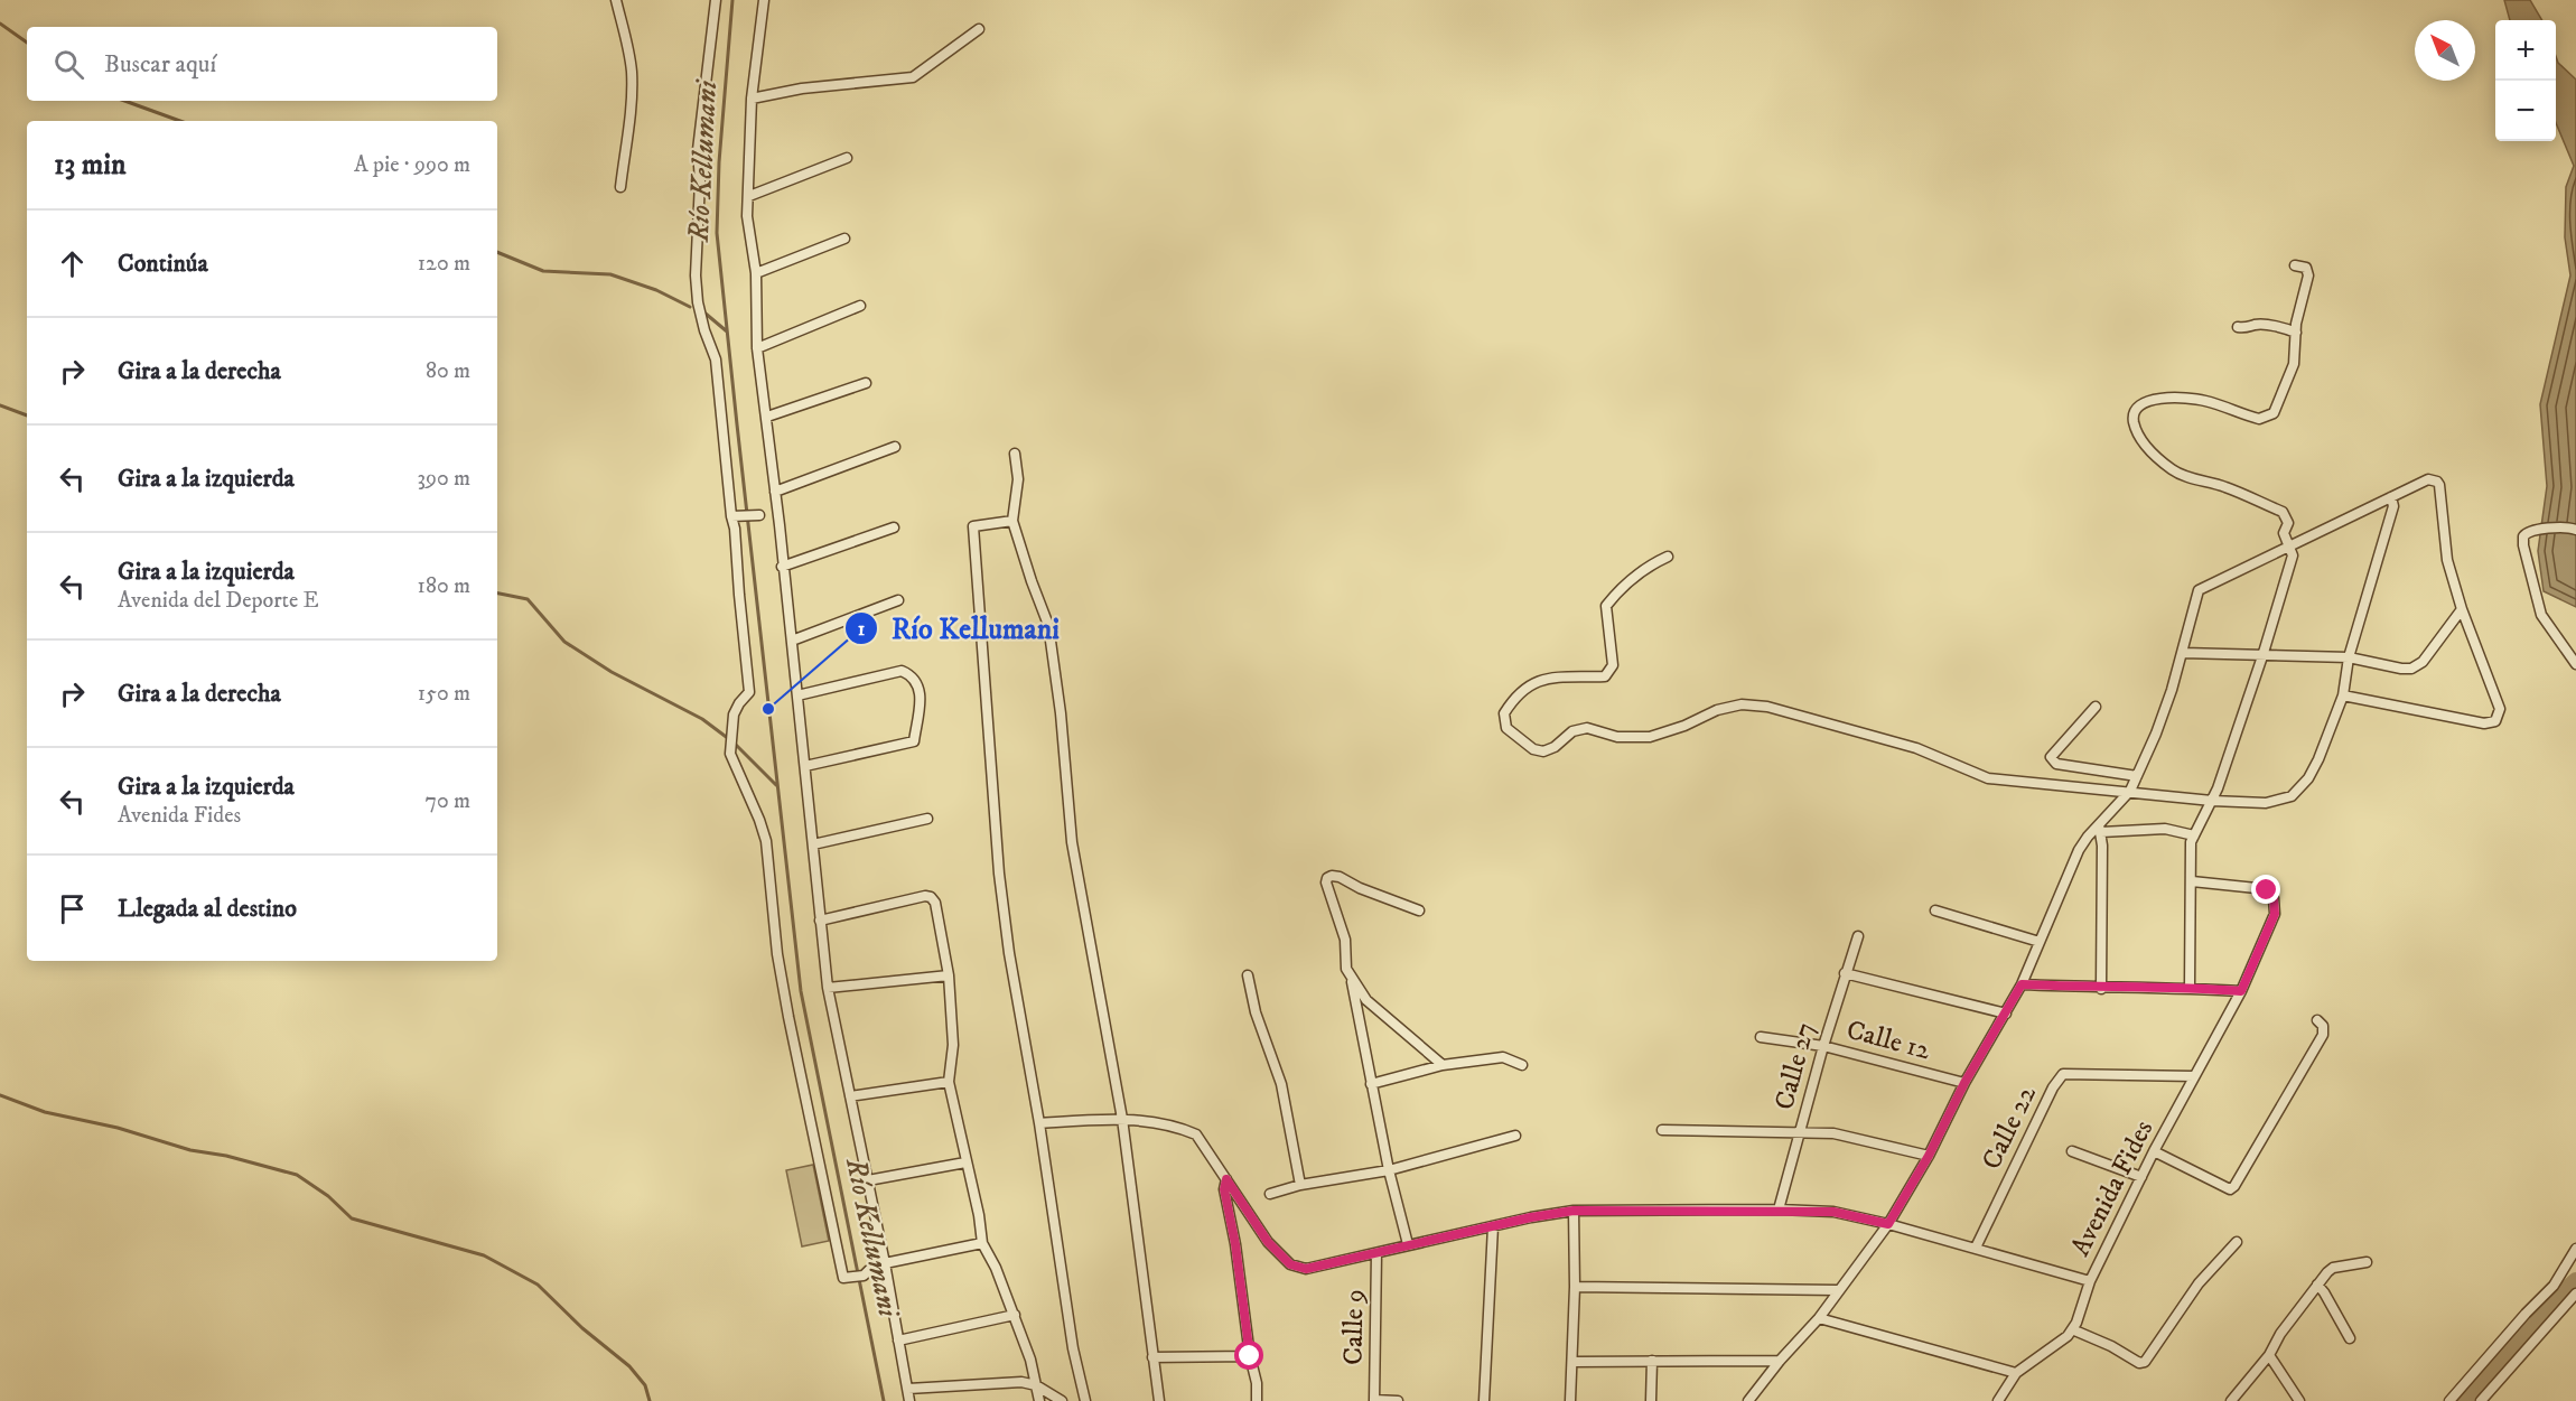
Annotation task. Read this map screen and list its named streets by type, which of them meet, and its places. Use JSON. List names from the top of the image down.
{
  "streets": {
    "street": [
      "Calle 12",
      "Calle 27",
      "Calle 22",
      "Avenida Fides",
      "Calle 9"
    ]
  },
  "crossings": [
    ["Calle 12", "Calle 27"],
    ["Calle 22", "Avenida Fides"]
  ],
  "water": ["Río Kellumani"],
  "places": ["Río Kellumani"],
  "north": "top left",
  "page": {
    "map_buttons": ["+", "−"],
    "search": "Buscar aquí",
    "heading": ["13 min", "A pie · 990 m"],
    "list": [
      ["Continúa", "120 m"],
      ["Gira a la derecha", "80 m"],
      ["Gira a la izquierda", "390 m"],
      ["Gira a la izquierda", "Avenida del Deporte E", "180 m"],
      ["Gira a la derecha", "150 m"],
      ["Gira a la izquierda", "Avenida Fides", "70 m"],
      "Llegada al destino"
    ]
  }
}
